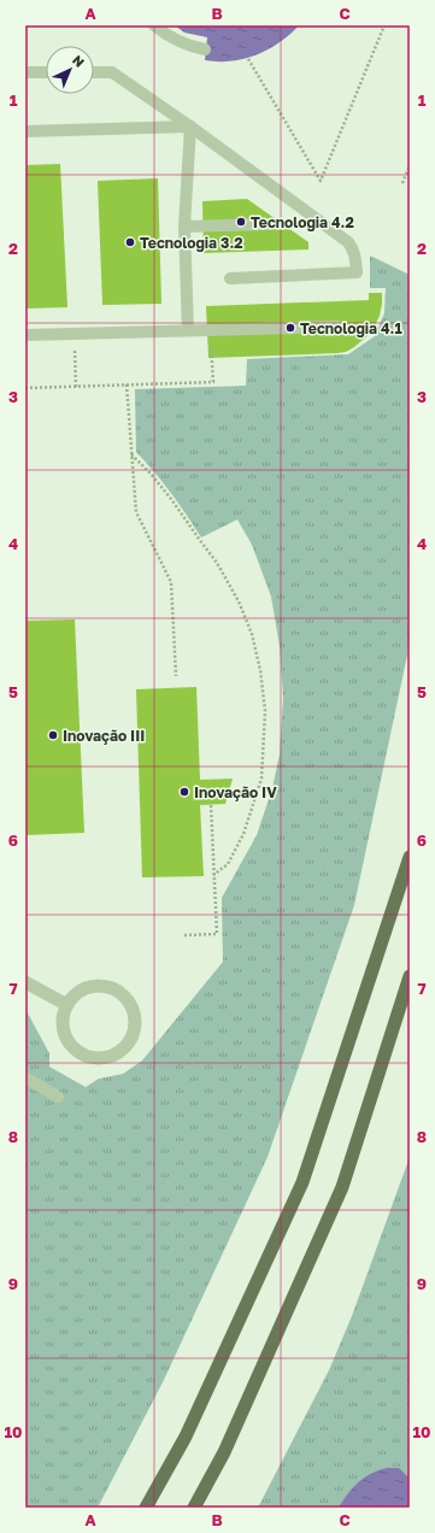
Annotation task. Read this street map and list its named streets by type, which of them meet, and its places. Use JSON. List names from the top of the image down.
{
  "places": [
    "Tecnologia 4.2",
    "Tecnologia 3.2",
    "Tecnologia 4.1",
    "Inovação III",
    "Inovação IV"
  ],
  "north": "top right",
  "grid": {
    "columns": ["A", "B", "C"],
    "rows": [
      "1",
      "2",
      "3",
      "4",
      "5",
      "6",
      "7",
      "8",
      "9",
      "10"
    ]
  }
}
